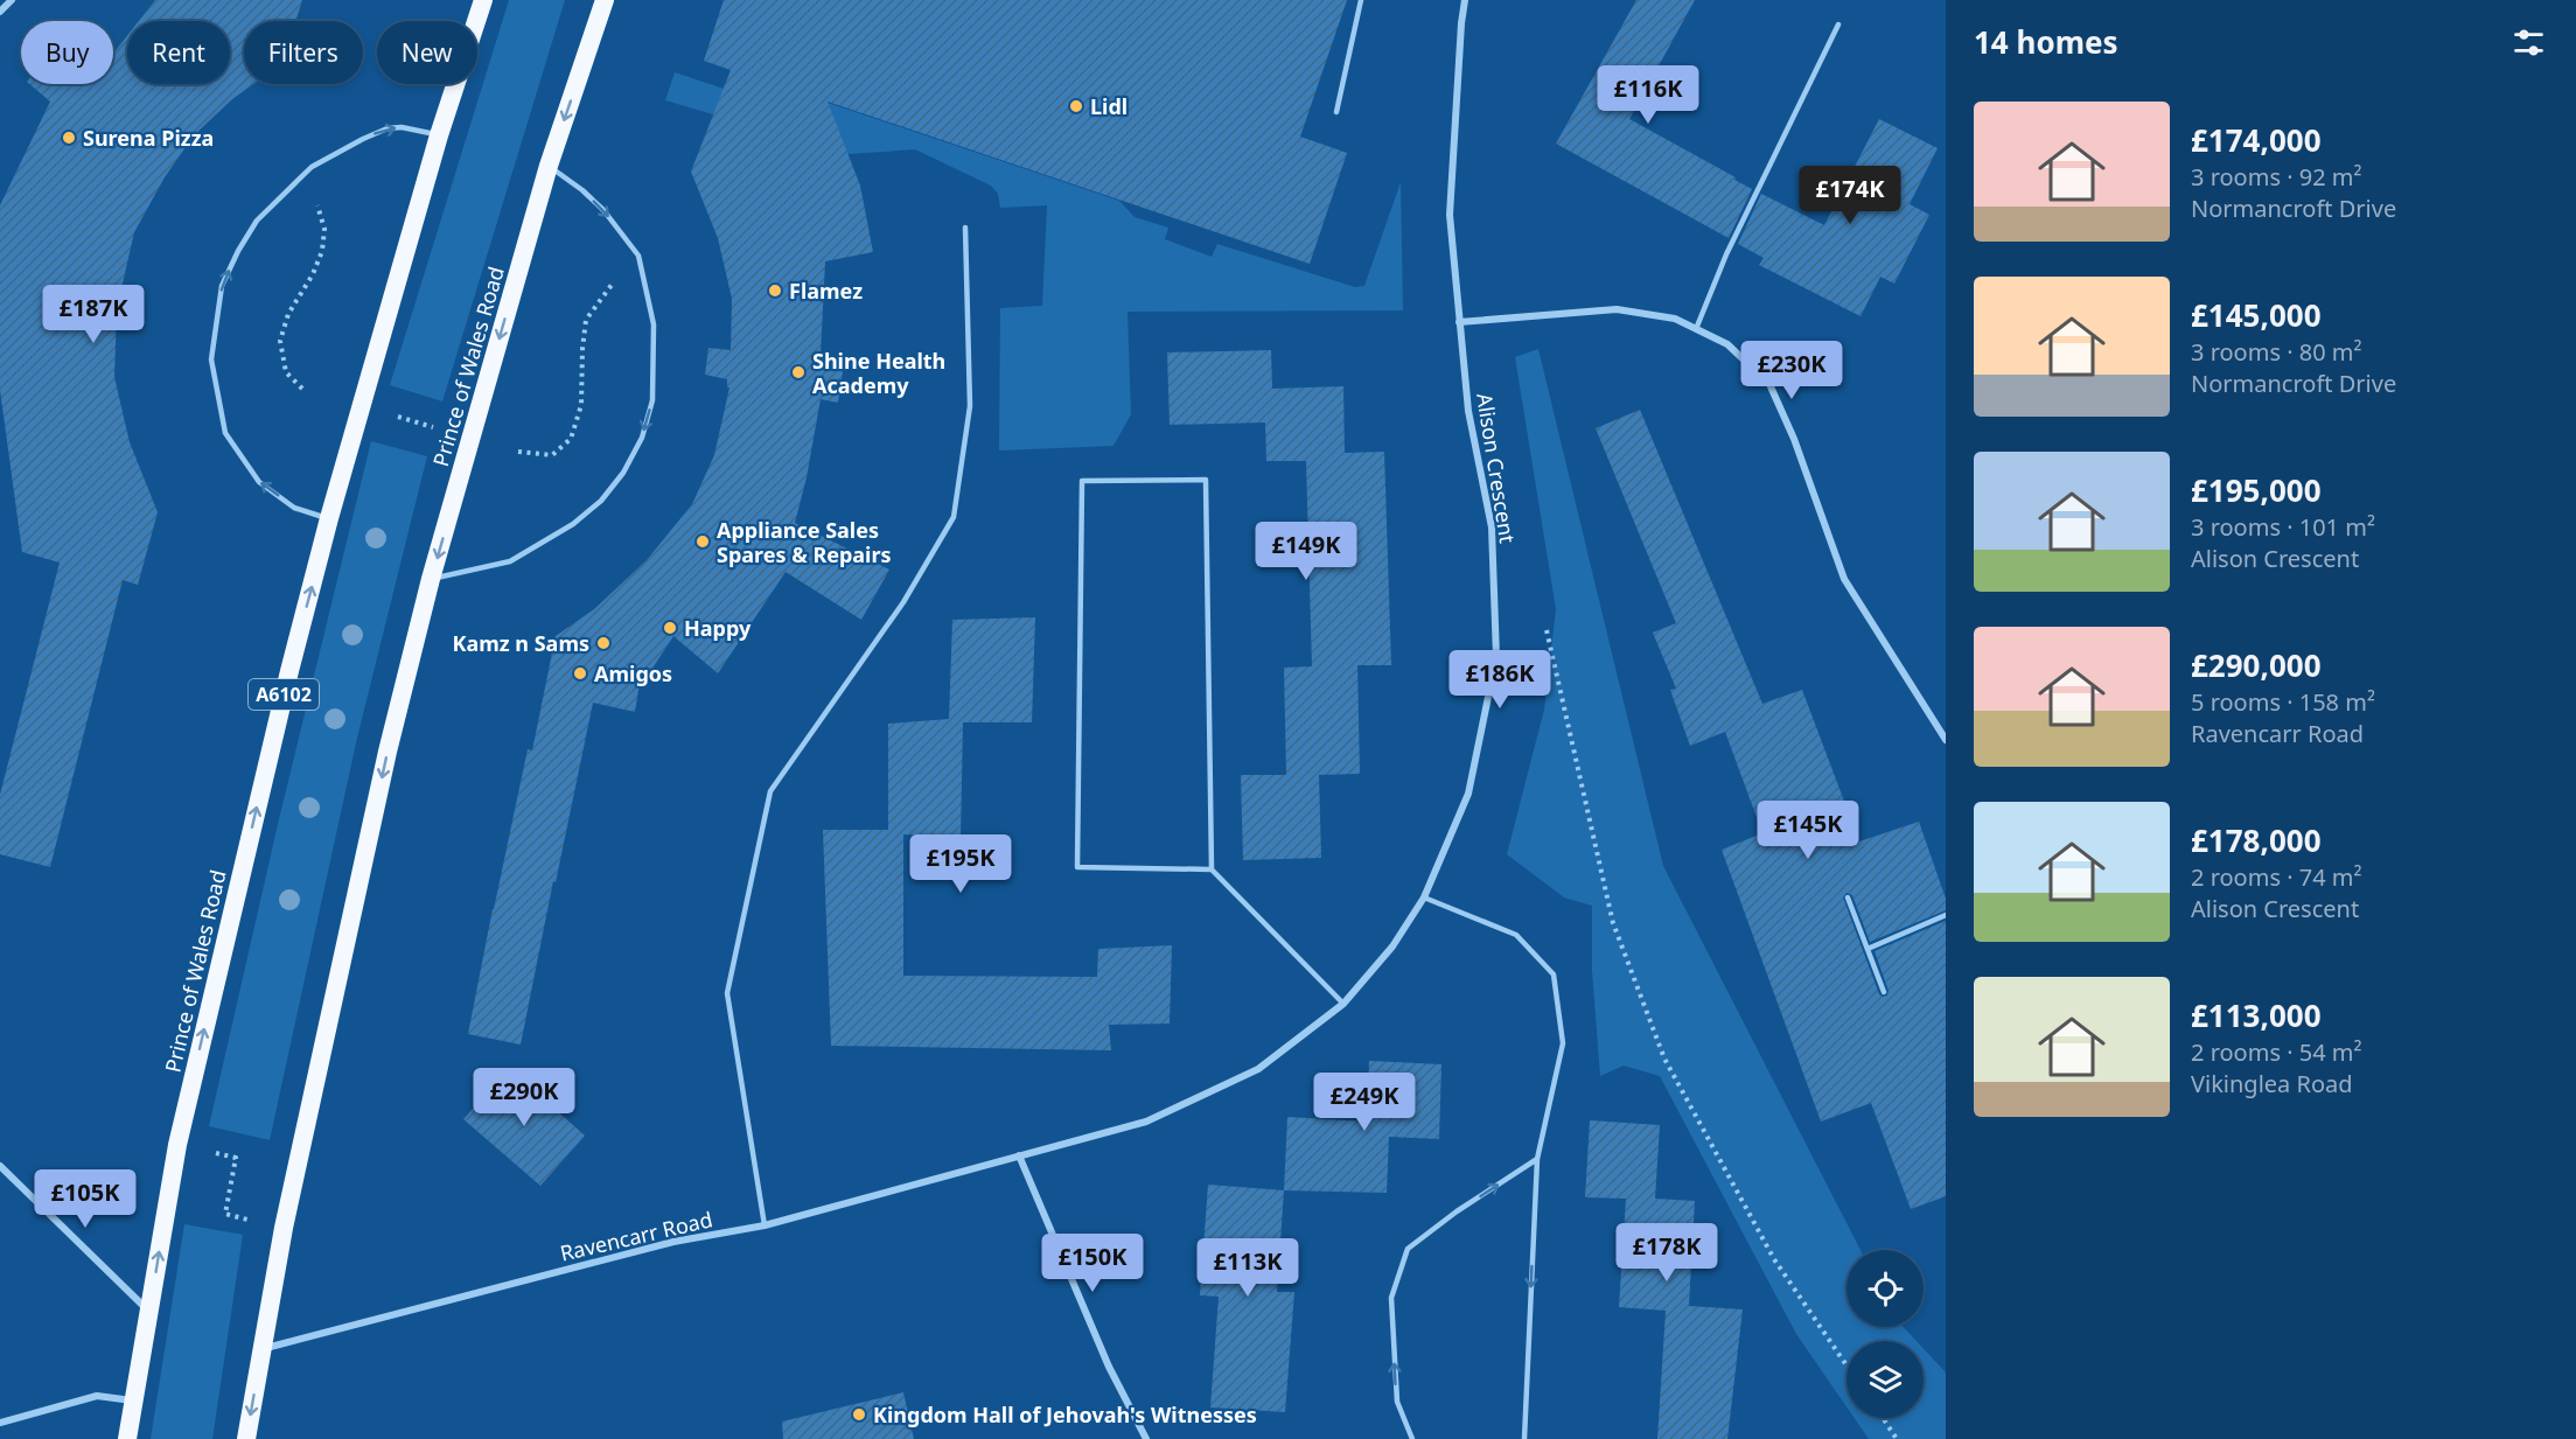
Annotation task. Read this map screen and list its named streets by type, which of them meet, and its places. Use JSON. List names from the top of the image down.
{
  "streets": {
    "highway": ["Prince of Wales Road", "A6102"],
    "street": ["Alison Crescent", "Ravencarr Road"]
  },
  "crossings": [
    ["Prince of Wales Road", "Ravencarr Road"],
    ["Alison Crescent", "Ravencarr Road"]
  ],
  "places": [
    "Lidl",
    "Surena Pizza",
    "Flamez",
    "Shine Health Academy",
    "Appliance Sales Spares & Repairs",
    "Happy",
    "Kamz n Sams",
    "Amigos",
    "Kingdom Hall of Jehovah's Witnesses"
  ],
  "page": {
    "heading": "14 homes",
    "chip": [
      "Buy",
      "Rent",
      "Filters",
      "New"
    ],
    "price": [
      "£116K",
      "£174K",
      "£187K",
      "£230K",
      "£149K",
      "£186K",
      "£145K",
      "£195K",
      "£290K",
      "£249K",
      "£105K",
      "£178K",
      "£150K",
      "£113K"
    ],
    "list": [
      {
        "name": "£174,000",
        "note": "3 rooms · 92 m² · Normancroft Drive"
      },
      {
        "name": "£145,000",
        "note": "3 rooms · 80 m² · Normancroft Drive"
      },
      {
        "name": "£195,000",
        "note": "3 rooms · 101 m² · Alison Crescent"
      },
      {
        "name": "£290,000",
        "note": "5 rooms · 158 m² · Ravencarr Road"
      },
      {
        "name": "£178,000",
        "note": "2 rooms · 74 m² · Alison Crescent"
      },
      {
        "name": "£113,000",
        "note": "2 rooms · 54 m² · Vikinglea Road"
      }
    ]
  }
}
